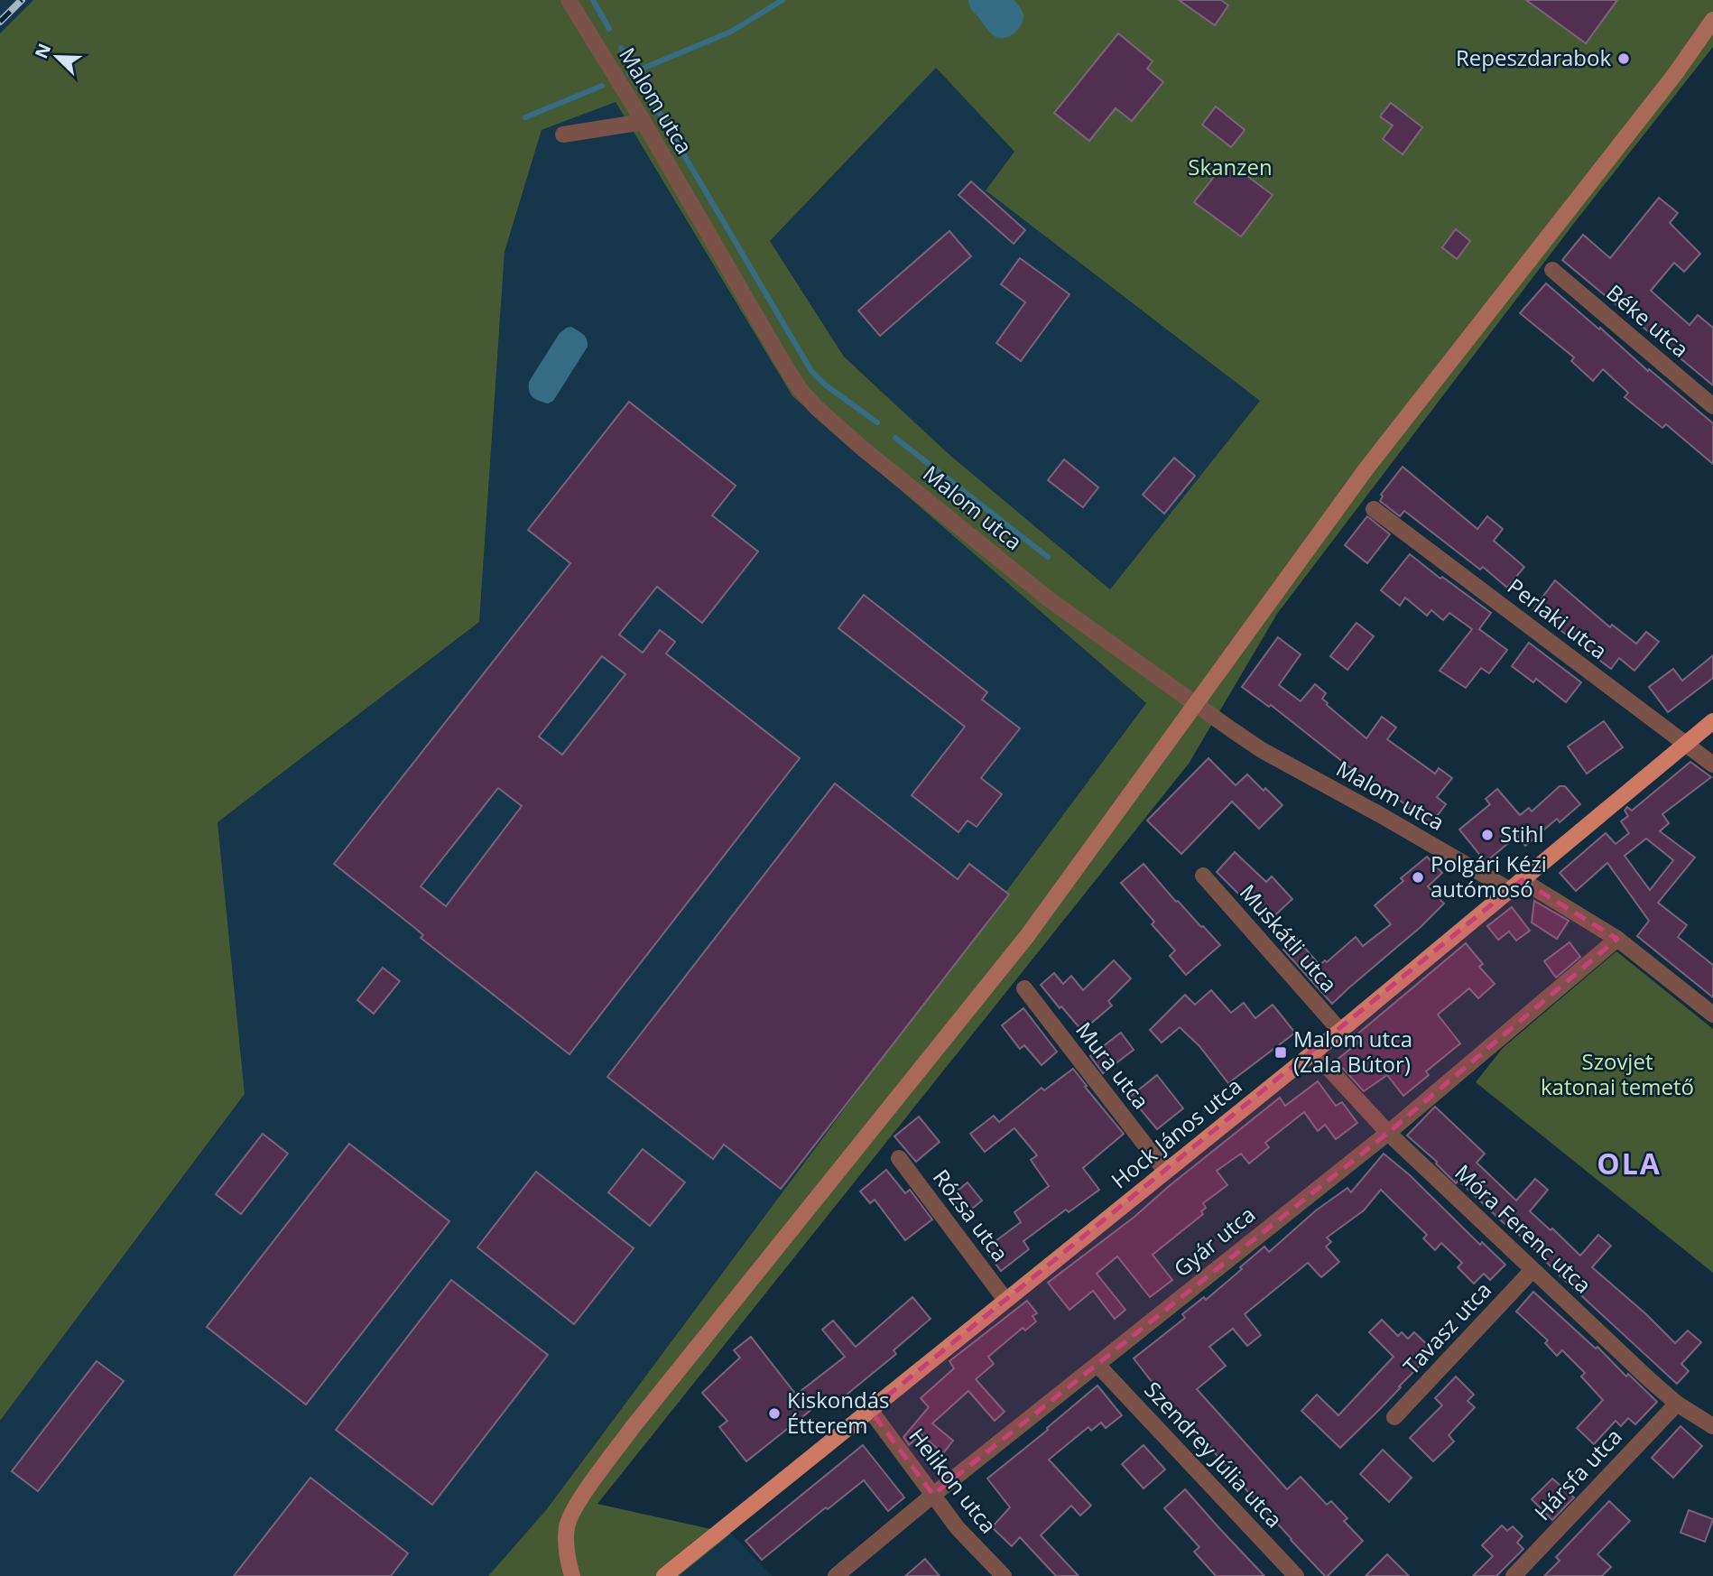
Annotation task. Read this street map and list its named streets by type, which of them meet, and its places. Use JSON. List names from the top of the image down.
{
  "streets": {
    "main road": ["Hock János utca"],
    "street": [
      "Malom utca",
      "Béke utca",
      "Perlaki utca",
      "Muskátli utca",
      "Mura utca",
      "Rózsa utca",
      "Móra Ferenc utca",
      "Gyár utca",
      "Tavasz utca",
      "Szendrey Júlia utca",
      "Hársfa utca",
      "Helikon utca"
    ]
  },
  "crossings": [
    ["Malom utca", "Hock János utca"],
    ["Malom utca", "Gyár utca"],
    ["Perlaki utca", "Hock János utca"],
    ["Muskátli utca", "Hock János utca"],
    ["Mura utca", "Hock János utca"],
    ["Hock János utca", "Rózsa utca"],
    ["Hock János utca", "Móra Ferenc utca"],
    ["Hock János utca", "Helikon utca"],
    ["Móra Ferenc utca", "Gyár utca"],
    ["Móra Ferenc utca", "Tavasz utca"],
    ["Móra Ferenc utca", "Hársfa utca"],
    ["Gyár utca", "Szendrey Júlia utca"],
    ["Gyár utca", "Helikon utca"]
  ],
  "districts": ["OLA"],
  "parks": ["Skanzen", "Szovjet katonai temető"],
  "places": {
    "other": [
      "Repeszdarabok",
      "Stihl",
      "Polgári Kézi autómosó",
      "Kiskondás Étterem"
    ],
    "transit": ["Malom utca (Zala Bútor)"]
  },
  "north": "top left"
}
